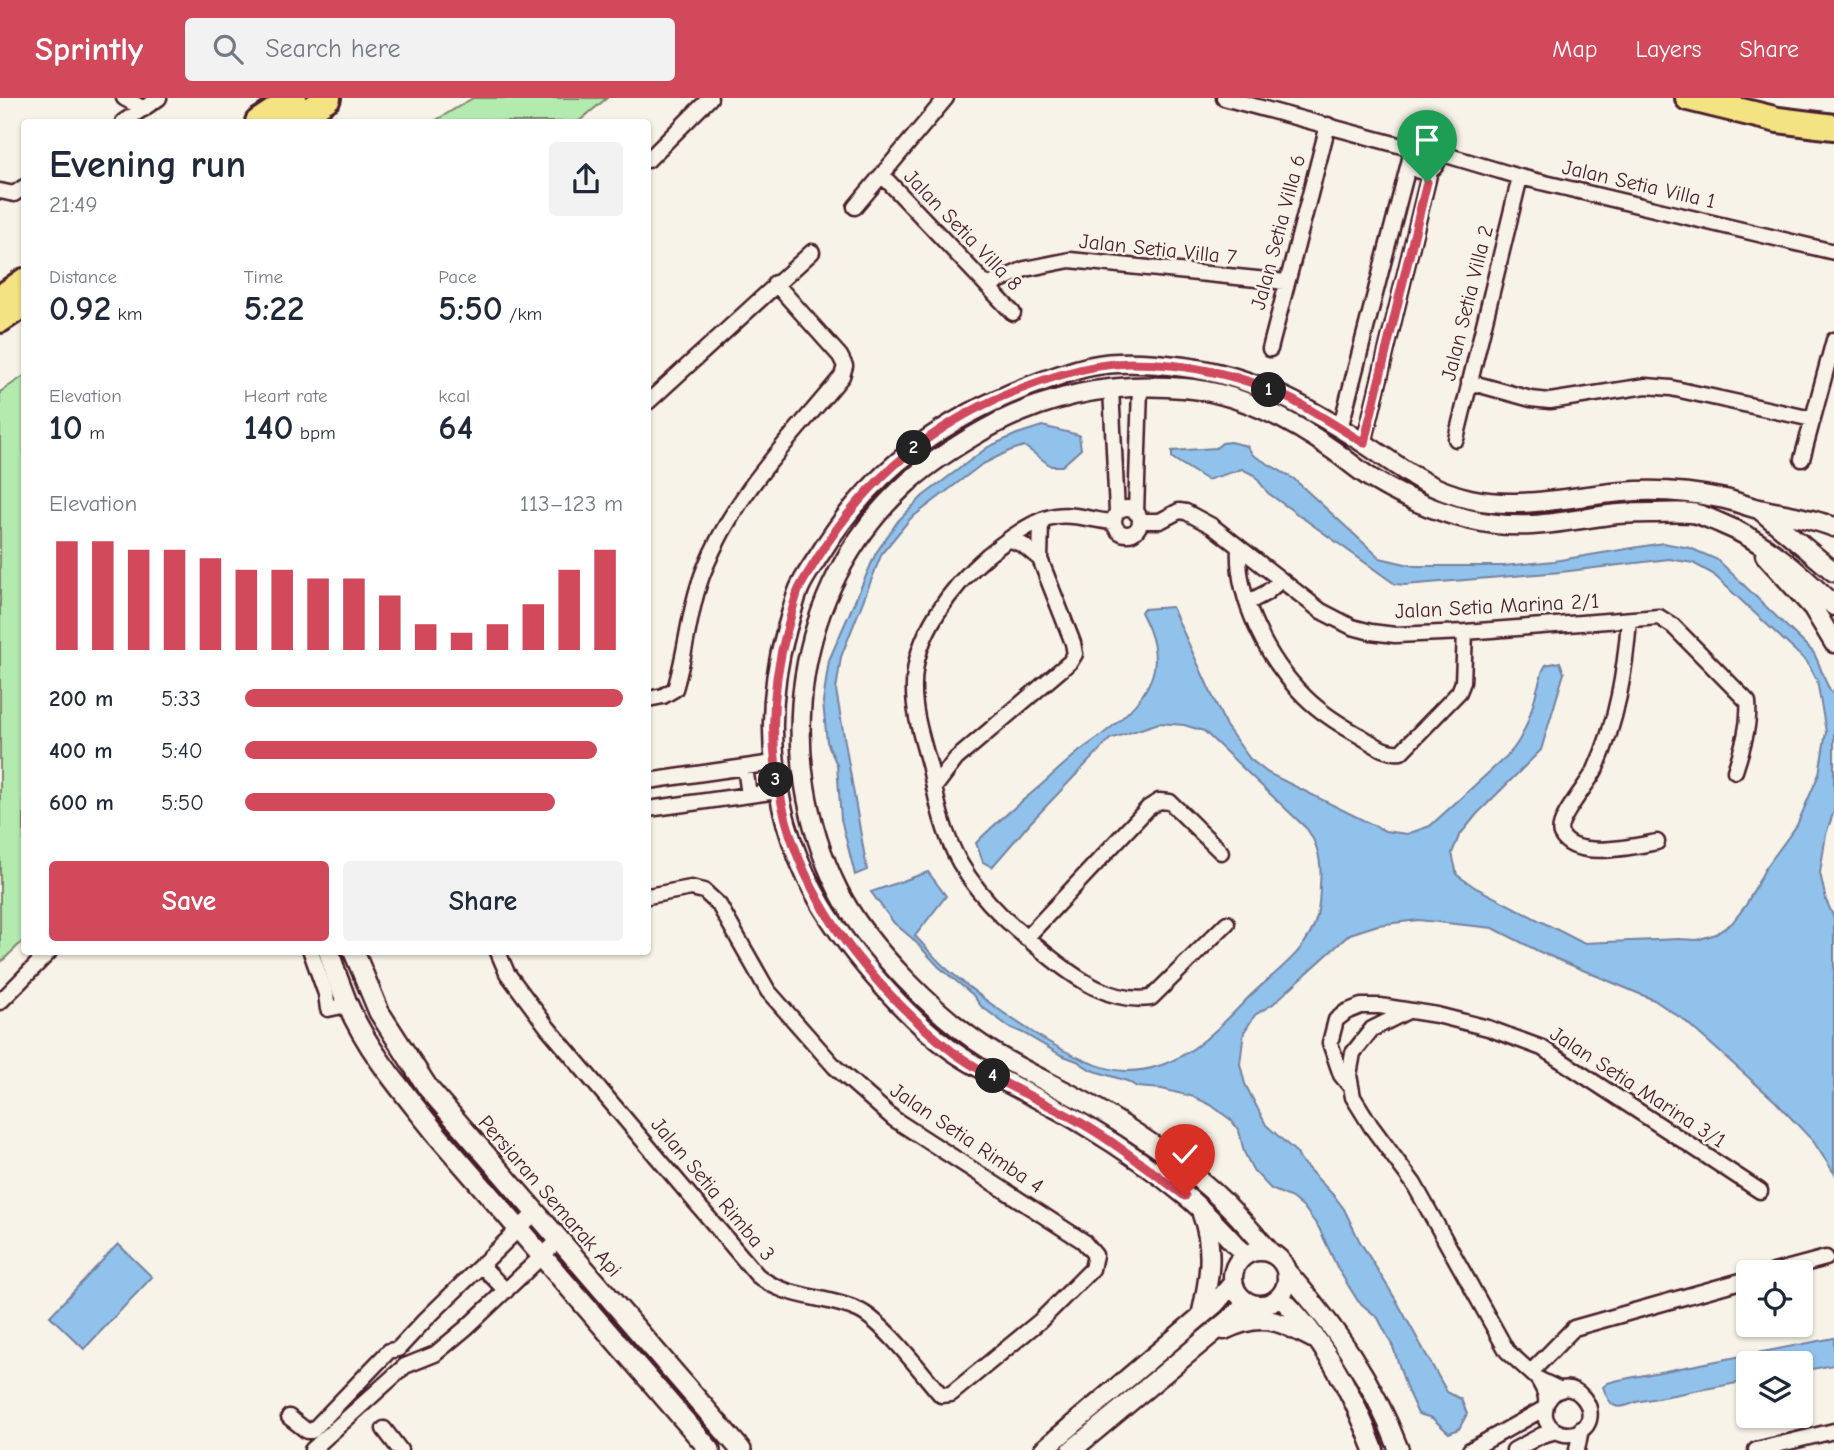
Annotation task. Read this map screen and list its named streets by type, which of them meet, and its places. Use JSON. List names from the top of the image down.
{
  "streets": {
    "main road": ["Persiaran Semarak Api"],
    "street": [
      "Jalan Setia Villa 1",
      "Jalan Setia Villa 8",
      "Jalan Setia Villa 6",
      "Jalan Setia Villa 7",
      "Jalan Setia Villa 2",
      "Jalan Setia Marina 2/1",
      "Jalan Setia Marina 3/1",
      "Jalan Setia Rimba 4",
      "Jalan Setia Rimba 3"
    ]
  },
  "crossings": [
    ["Jalan Setia Villa 1", "Jalan Setia Villa 2"],
    ["Jalan Setia Villa 8", "Jalan Setia Villa 7"],
    ["Jalan Setia Villa 6", "Jalan Setia Villa 7"],
    ["Jalan Setia Rimba 4", "Jalan Setia Rimba 3"]
  ],
  "page": {
    "header": "Sprintly",
    "search": "Search here",
    "nav": ["Map", "Layers", "Share"],
    "heading": ["Evening run", "21:49"],
    "stats": [
      ["Distance", "0.92 km"],
      ["Time", "5:22"],
      ["Pace", "5:50 /km"],
      ["Elevation", "10 m"],
      ["Heart rate", "140 bpm"],
      ["kcal", "64"]
    ],
    "pins": [
      "1",
      "2",
      "3",
      "4"
    ],
    "chart": ["Elevation", "113–123 m"],
    "list": [
      {
        "name": "200 m",
        "note": "5:33"
      },
      {
        "name": "400 m",
        "note": "5:40"
      },
      {
        "name": "600 m",
        "note": "5:50"
      }
    ],
    "buttons": ["Save", "Share"]
  }
}
